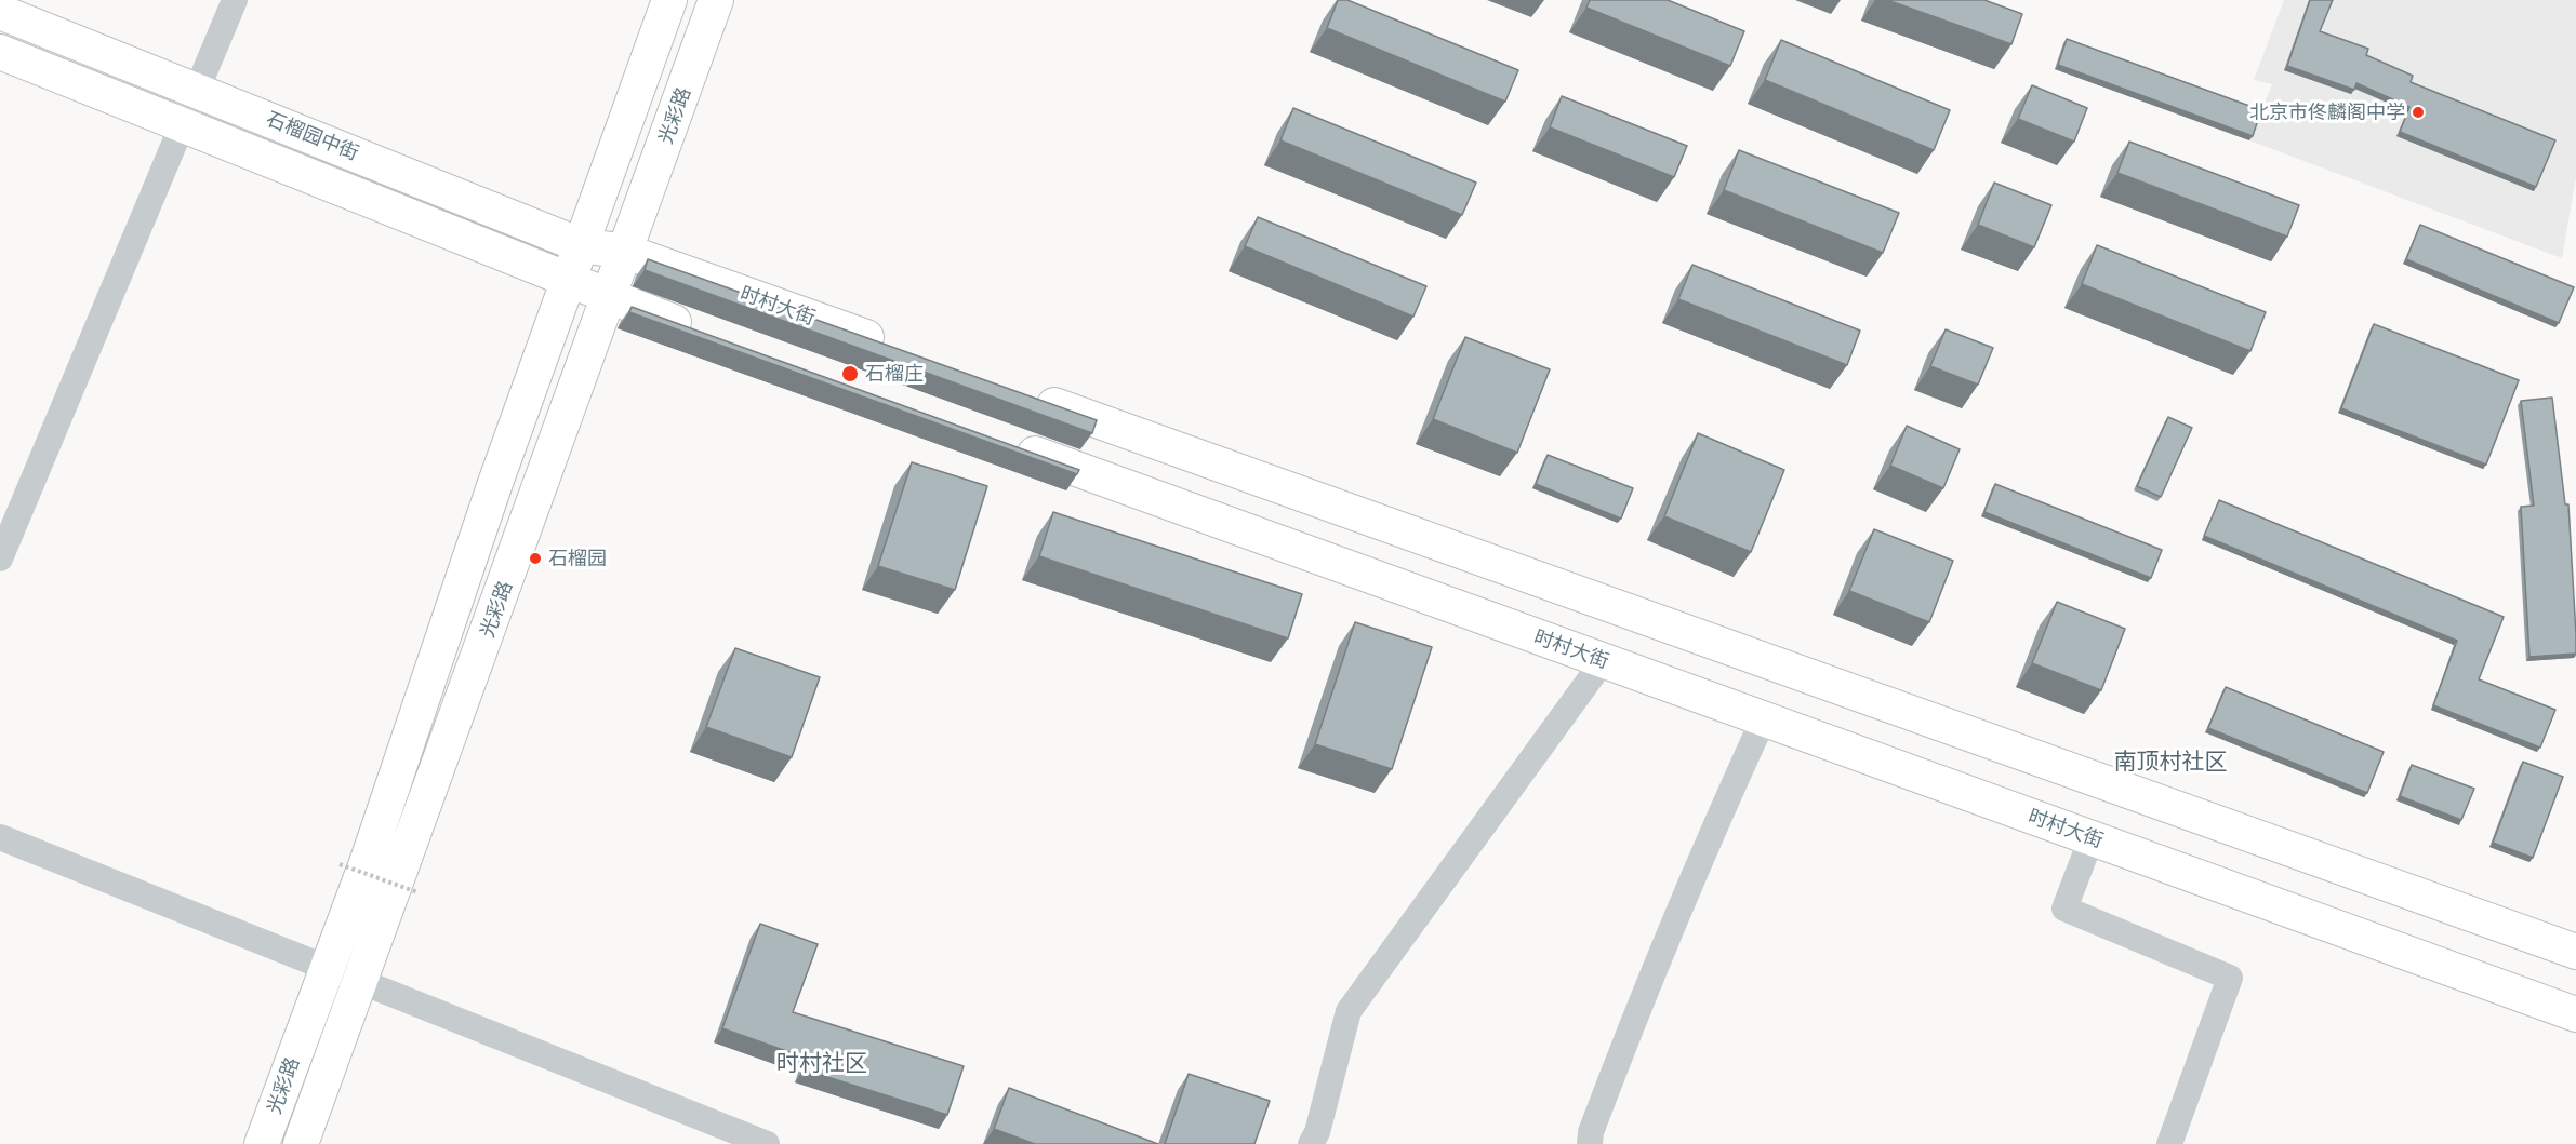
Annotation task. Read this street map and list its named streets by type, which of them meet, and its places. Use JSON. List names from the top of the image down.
{
  "streets": {
    "main road": ["光彩路", "石榴园中街", "时村大街"]
  },
  "crossings": [
    ["光彩路", "石榴园中街"],
    ["光彩路", "时村大街"],
    ["石榴园中街", "时村大街"]
  ],
  "districts": ["南顶村社区", "时村社区"],
  "places": ["北京市佟麟阁中学", "石榴庄", "石榴园"]
}
